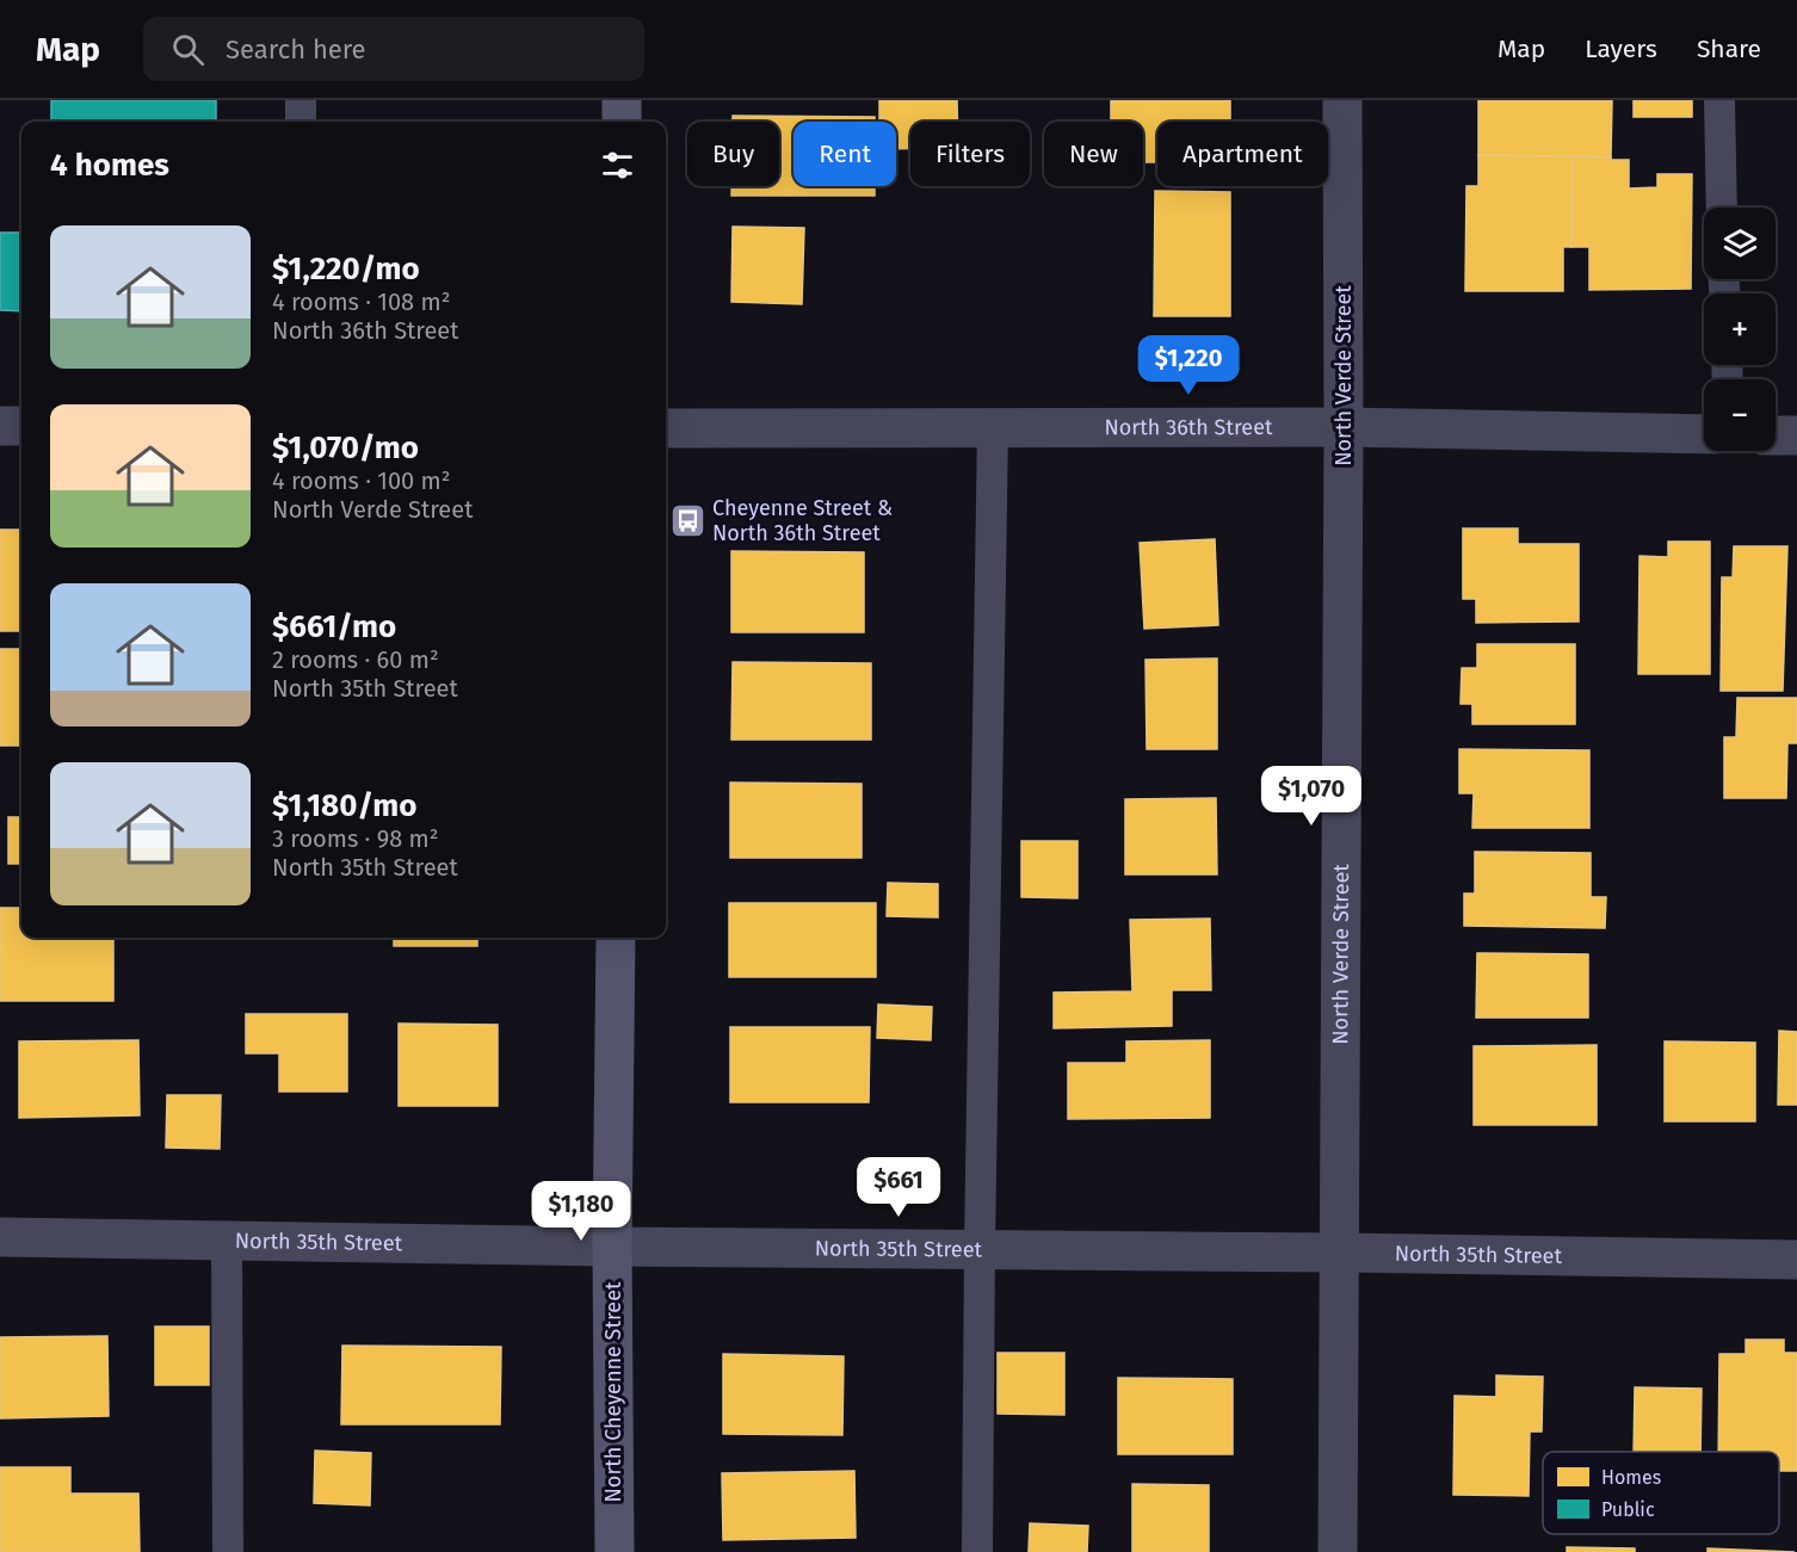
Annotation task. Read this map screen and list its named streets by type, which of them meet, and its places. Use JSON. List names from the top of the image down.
{
  "streets": {
    "street": [
      "North Verde Street",
      "North 36th Street",
      "North 35th Street",
      "North Cheyenne Street"
    ]
  },
  "crossings": [
    ["North Verde Street", "North 36th Street"],
    ["North Verde Street", "North 35th Street"],
    ["North 35th Street", "North Cheyenne Street"]
  ],
  "places": {
    "bus stop": ["Cheyenne Street & North 36th Street"]
  },
  "legend": ["Homes", "Public"],
  "page": {
    "header": "Map",
    "search": "Search here",
    "nav": ["Map", "Layers", "Share"],
    "chip": [
      "Buy",
      "Rent",
      "Filters",
      "New",
      "Apartment"
    ],
    "heading": "4 homes",
    "map_buttons": ["+", "−"],
    "list": [
      {
        "name": "$1,220/mo",
        "note": "4 rooms · 108 m² · North 36th Street"
      },
      {
        "name": "$1,070/mo",
        "note": "4 rooms · 100 m² · North Verde Street"
      },
      {
        "name": "$661/mo",
        "note": "2 rooms · 60 m² · North 35th Street"
      },
      {
        "name": "$1,180/mo",
        "note": "3 rooms · 98 m² · North 35th Street"
      }
    ],
    "price": [
      "$1,220",
      "$1,070",
      "$661",
      "$1,180"
    ]
  }
}
